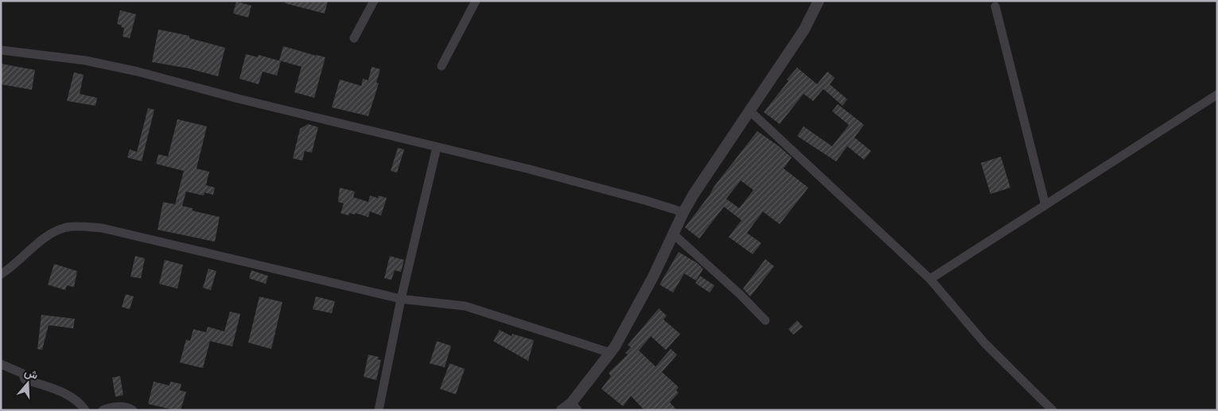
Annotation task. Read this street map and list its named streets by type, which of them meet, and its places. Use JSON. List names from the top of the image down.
{
  "north": "top"
}
